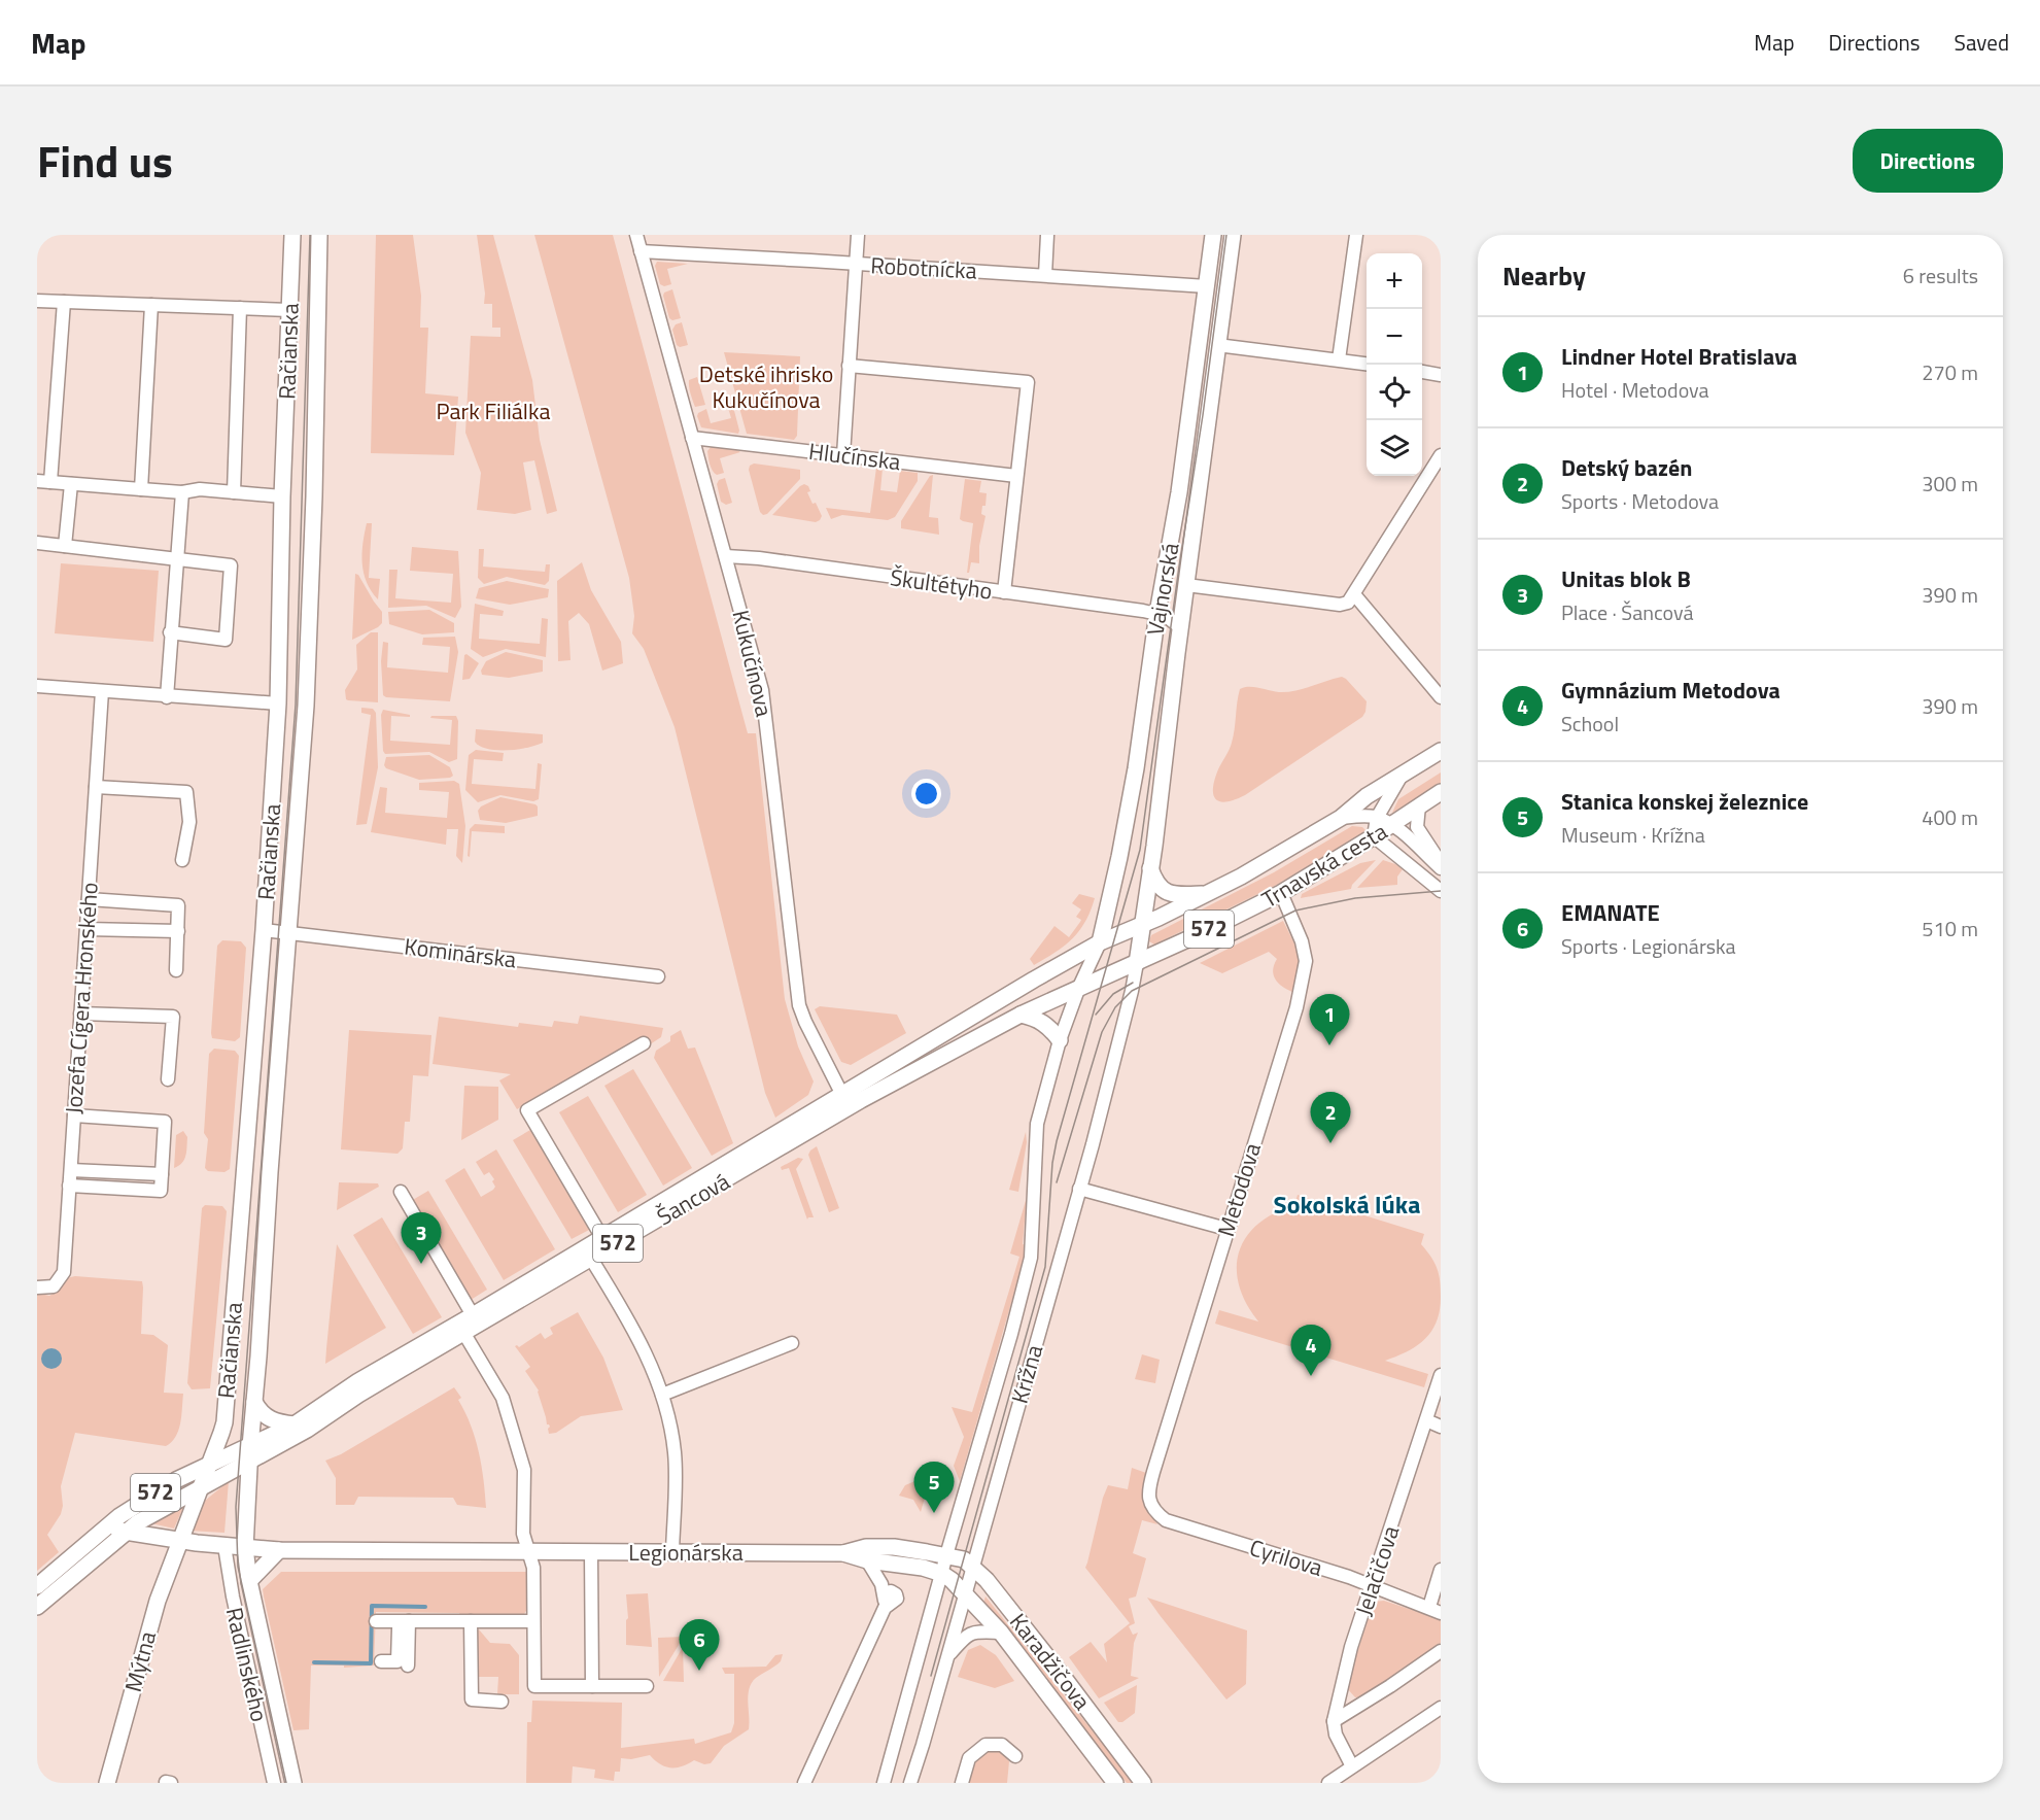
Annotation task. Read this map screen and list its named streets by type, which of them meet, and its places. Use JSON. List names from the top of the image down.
{
  "streets": {
    "main road": [
      "Račianska",
      "Vajnorská",
      "Trnavská cesta",
      "572",
      "Šancová",
      "Legionárska",
      "Mýtna",
      "Karadžičova",
      "Radlinského"
    ],
    "street": [
      "Robotnícka",
      "Hlučínska",
      "Škultétyho",
      "Kukučínova",
      "Kominárska",
      "Jozefa Cígera Hronského",
      "Metodova",
      "Krížna",
      "Cyrilova",
      "Jelačičova"
    ]
  },
  "crossings": [
    ["Robotnícka", "Vajnorská"],
    ["Robotnícka", "Kukučínova"],
    ["Račianska", "572"],
    ["Račianska", "Kominárska"],
    ["Račianska", "Šancová"],
    ["Račianska", "Legionárska"],
    ["Račianska", "Mýtna"],
    ["Račianska", "Radlinského"],
    ["Hlučínska", "Kukučínova"],
    ["Škultétyho", "Vajnorská"],
    ["Škultétyho", "Kukučínova"],
    ["Vajnorská", "Trnavská cesta"],
    ["Vajnorská", "572"],
    ["Vajnorská", "Šancová"],
    ["Vajnorská", "Krížna"],
    ["Kukučínova", "Šancová"],
    ["Trnavská cesta", "572"],
    ["Trnavská cesta", "Metodova"],
    ["Trnavská cesta", "Krížna"],
    ["572", "Šancová"],
    ["572", "Krížna"],
    ["572", "Legionárska"],
    ["572", "Mýtna"],
    ["Metodova", "Cyrilova"],
    ["Šancová", "Krížna"],
    ["Krížna", "Legionárska"],
    ["Krížna", "Karadžičova"],
    ["Legionárska", "Mýtna"],
    ["Legionárska", "Karadžičova"],
    ["Legionárska", "Radlinského"],
    ["Cyrilova", "Jelačičova"]
  ],
  "districts": ["Sokolská lúka"],
  "parks": ["Detské ihrisko Kukučínova", "Park Filiálka"],
  "page": {
    "header": "Map",
    "nav": ["Map", "Directions", "Saved"],
    "title": "Find us",
    "buttons": "Directions",
    "heading": ["Nearby", "6 results"],
    "map_buttons": ["+", "−"],
    "list": [
      {
        "mark": "1",
        "name": "Lindner Hotel Bratislava",
        "note": "Hotel · Metodova",
        "value": "270 m"
      },
      {
        "mark": "2",
        "name": "Detský bazén",
        "note": "Sports · Metodova",
        "value": "300 m"
      },
      {
        "mark": "3",
        "name": "Unitas blok B",
        "note": "Place · Šancová",
        "value": "390 m"
      },
      {
        "mark": "4",
        "name": "Gymnázium Metodova",
        "note": "School",
        "value": "390 m"
      },
      {
        "mark": "5",
        "name": "Stanica konskej železnice",
        "note": "Museum · Krížna",
        "value": "400 m"
      },
      {
        "mark": "6",
        "name": "EMANATE",
        "note": "Sports · Legionárska",
        "value": "510 m"
      }
    ],
    "pins": [
      "1",
      "2",
      "3",
      "4",
      "5",
      "6"
    ]
  }
}
